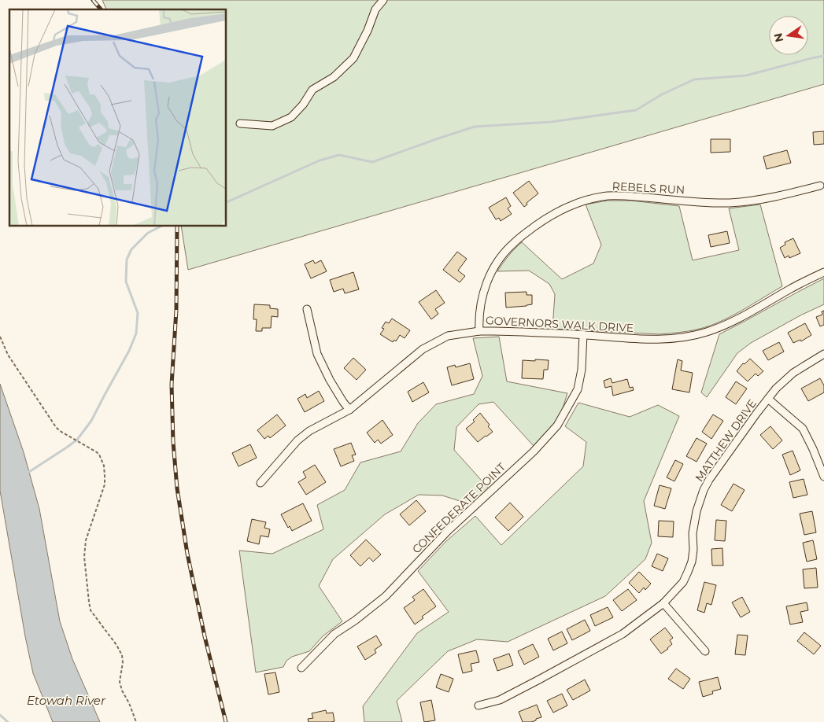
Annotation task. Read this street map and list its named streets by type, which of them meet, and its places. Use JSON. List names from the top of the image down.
{
  "streets": {
    "street": [
      "REBELS RUN",
      "GOVERNORS WALK DRIVE",
      "MATTHEW DRIVE",
      "CONFEDERATE POINT"
    ]
  },
  "crossings": [
    ["REBELS RUN", "GOVERNORS WALK DRIVE"],
    ["GOVERNORS WALK DRIVE", "CONFEDERATE POINT"]
  ],
  "water": ["Etowah River"],
  "north": "left"
}
